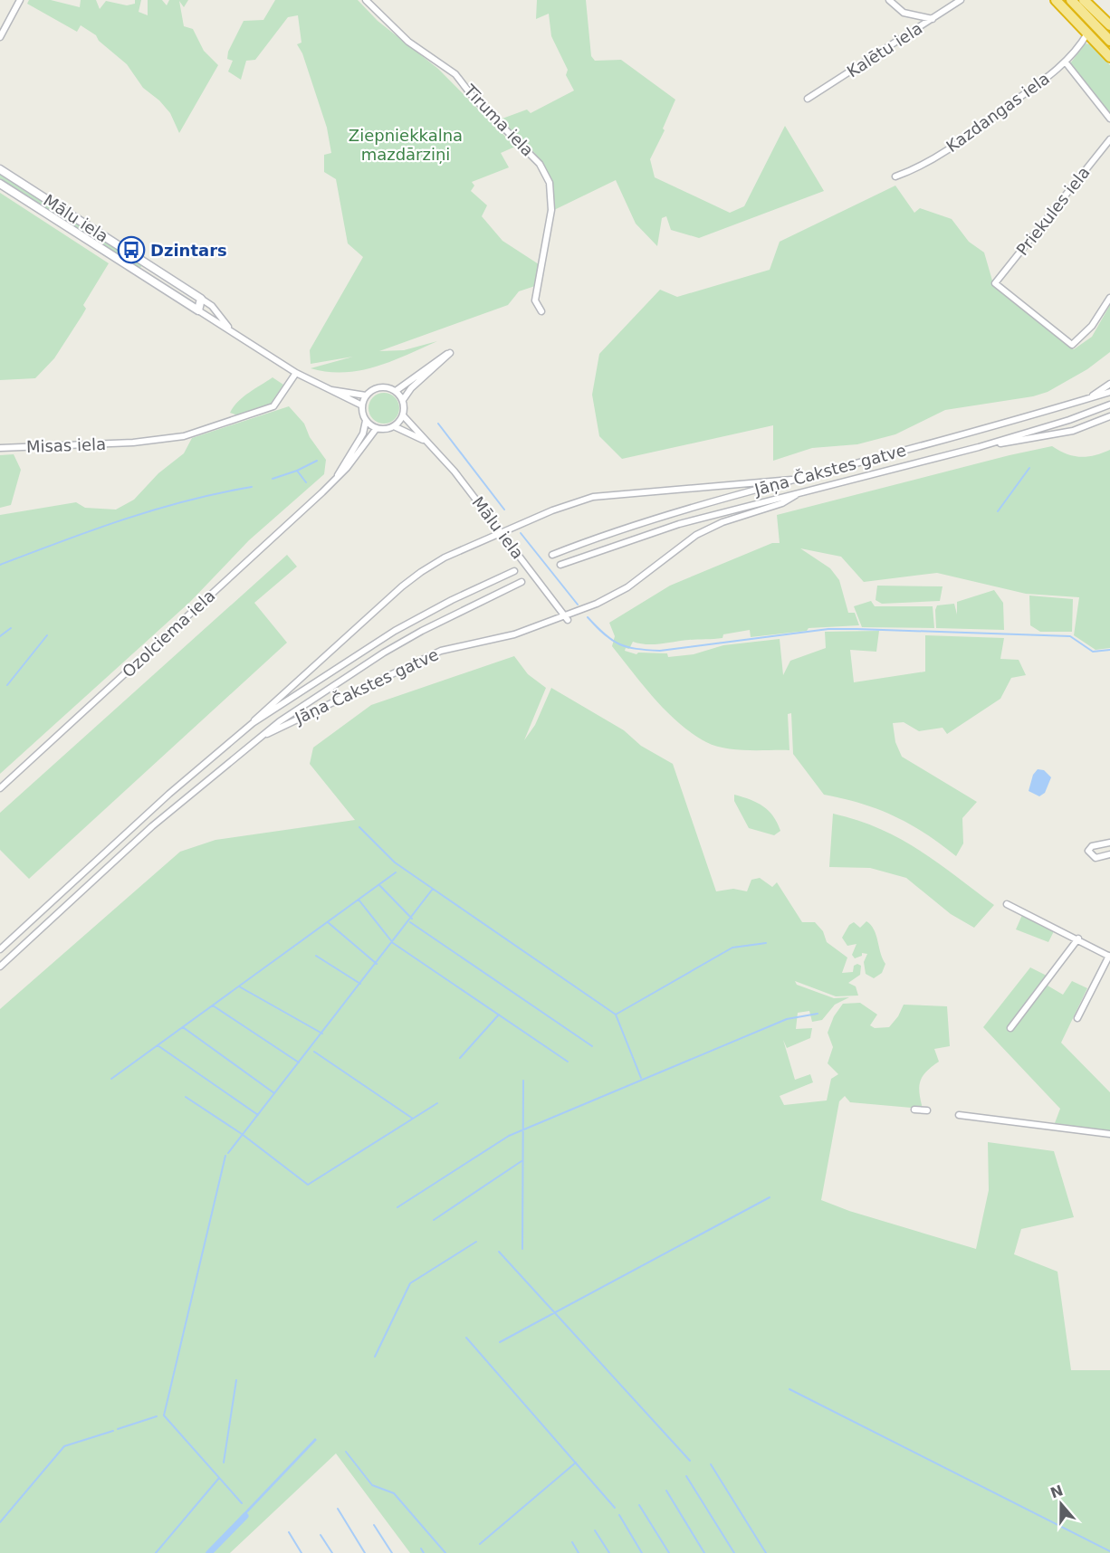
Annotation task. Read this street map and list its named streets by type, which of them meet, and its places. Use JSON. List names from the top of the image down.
{
  "streets": {
    "street": [
      "Kalētu iela",
      "Kazdangas iela",
      "Tīruma iela",
      "Priekules iela",
      "Mālu iela",
      "Misas iela",
      "Jāņa Čakstes gatve",
      "Ozolciema iela"
    ]
  },
  "crossings": [
    ["Mālu iela", "Misas iela"],
    ["Mālu iela", "Jāņa Čakstes gatve"],
    ["Mālu iela", "Ozolciema iela"]
  ],
  "parks": ["Ziepniekkalna mazdārziņi"],
  "places": {
    "bus stop": ["Dzintars"]
  },
  "north": "top"
}
